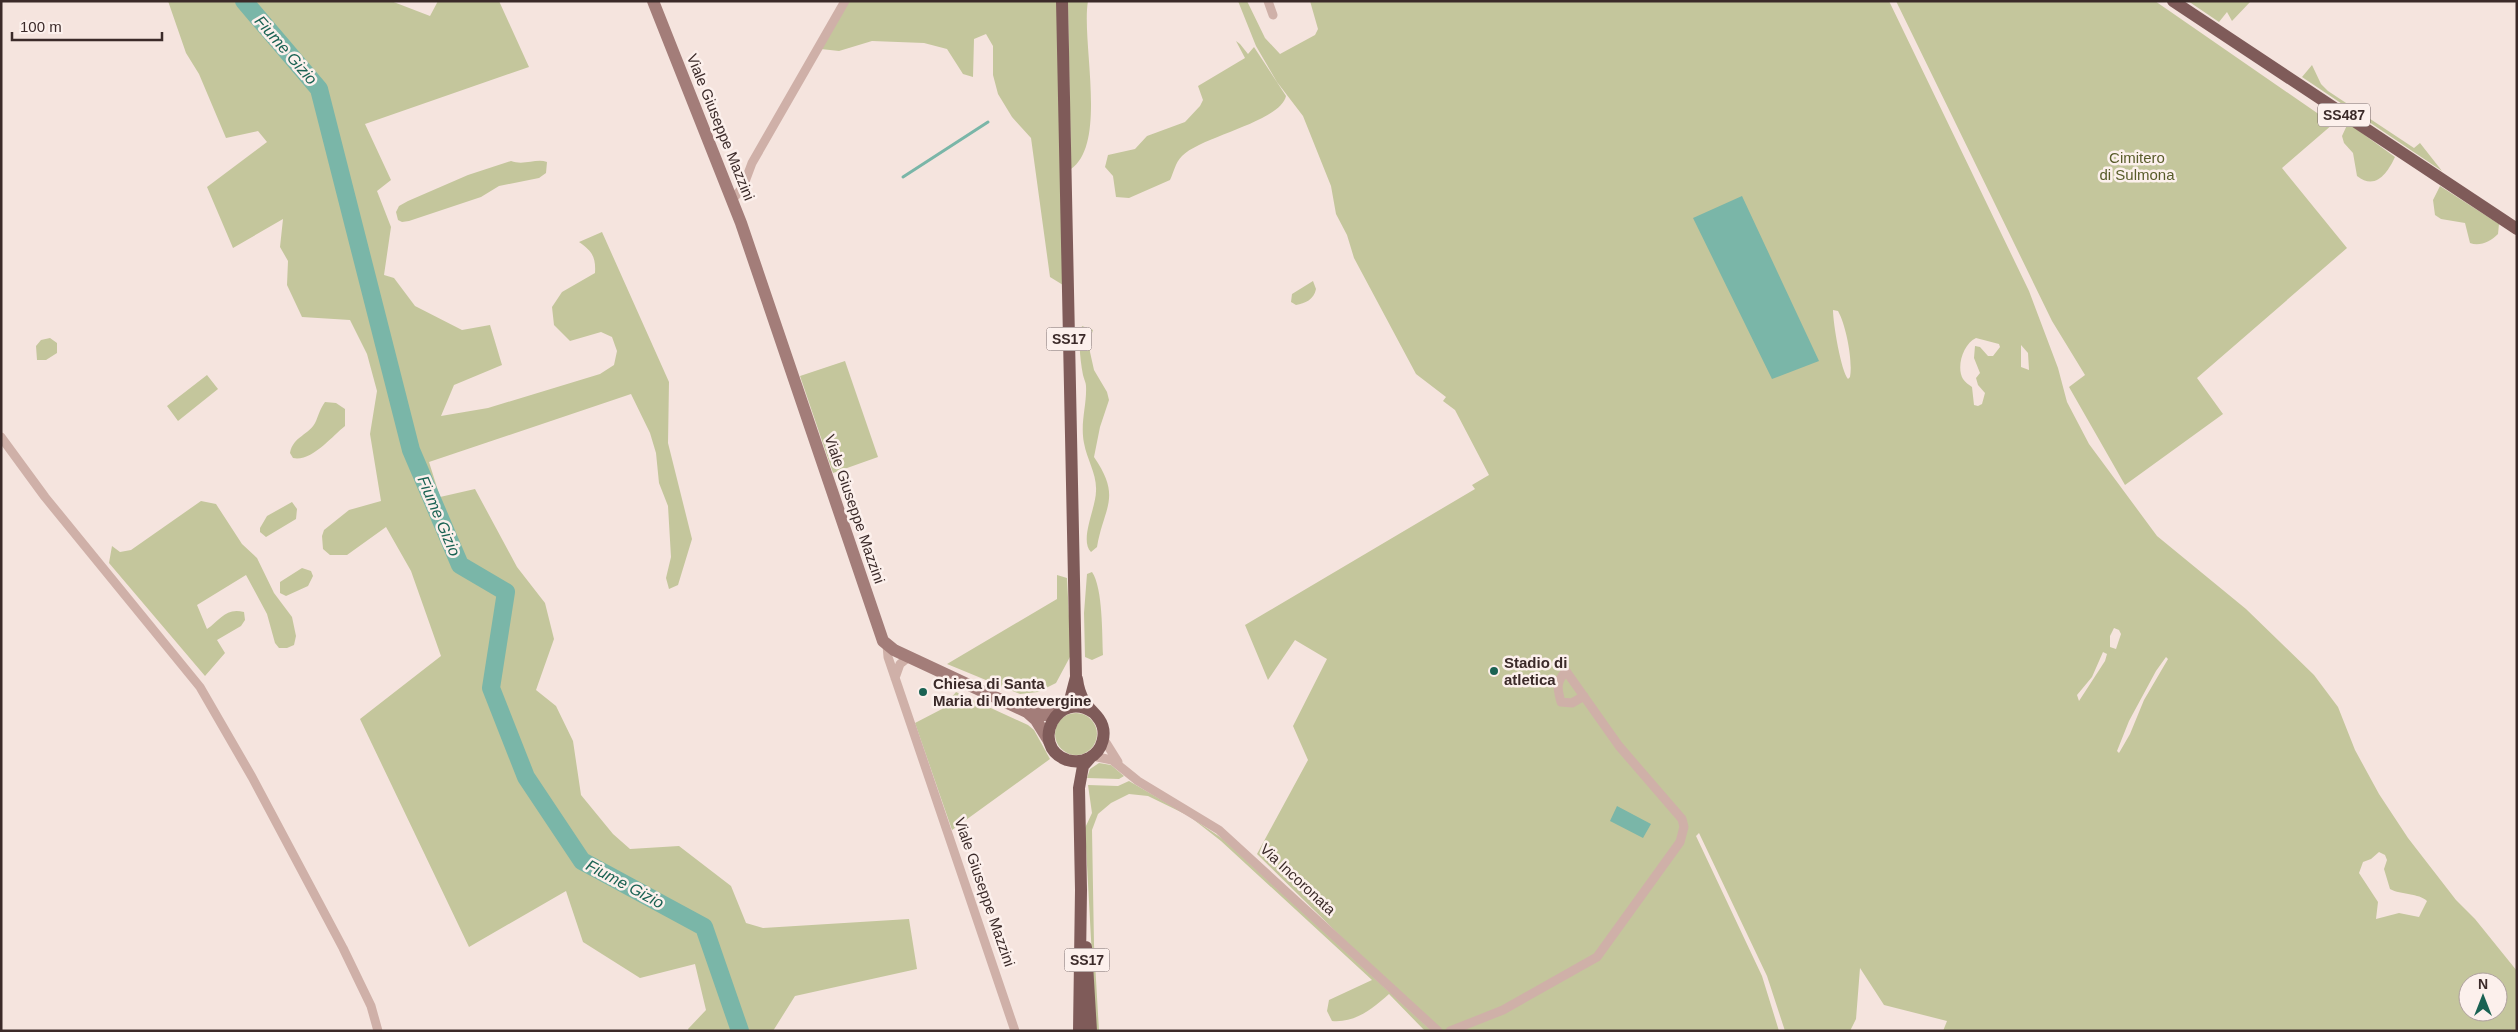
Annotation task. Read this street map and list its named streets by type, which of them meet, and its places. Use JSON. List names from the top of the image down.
{
  "streets": {
    "main road": ["SS487", "Viale Giuseppe Mazzini", "SS17"],
    "street": ["Via Incoronata"]
  },
  "crossings": [
    ["SS17", "Via Incoronata"]
  ],
  "water": ["Fiume Gizio"],
  "parks": ["Cimitero di Sulmona"],
  "places": ["Stadio di atletica", "Chiesa di Santa Maria di Montevergine"],
  "scale_bar": "100 m",
  "north": "top"
}
